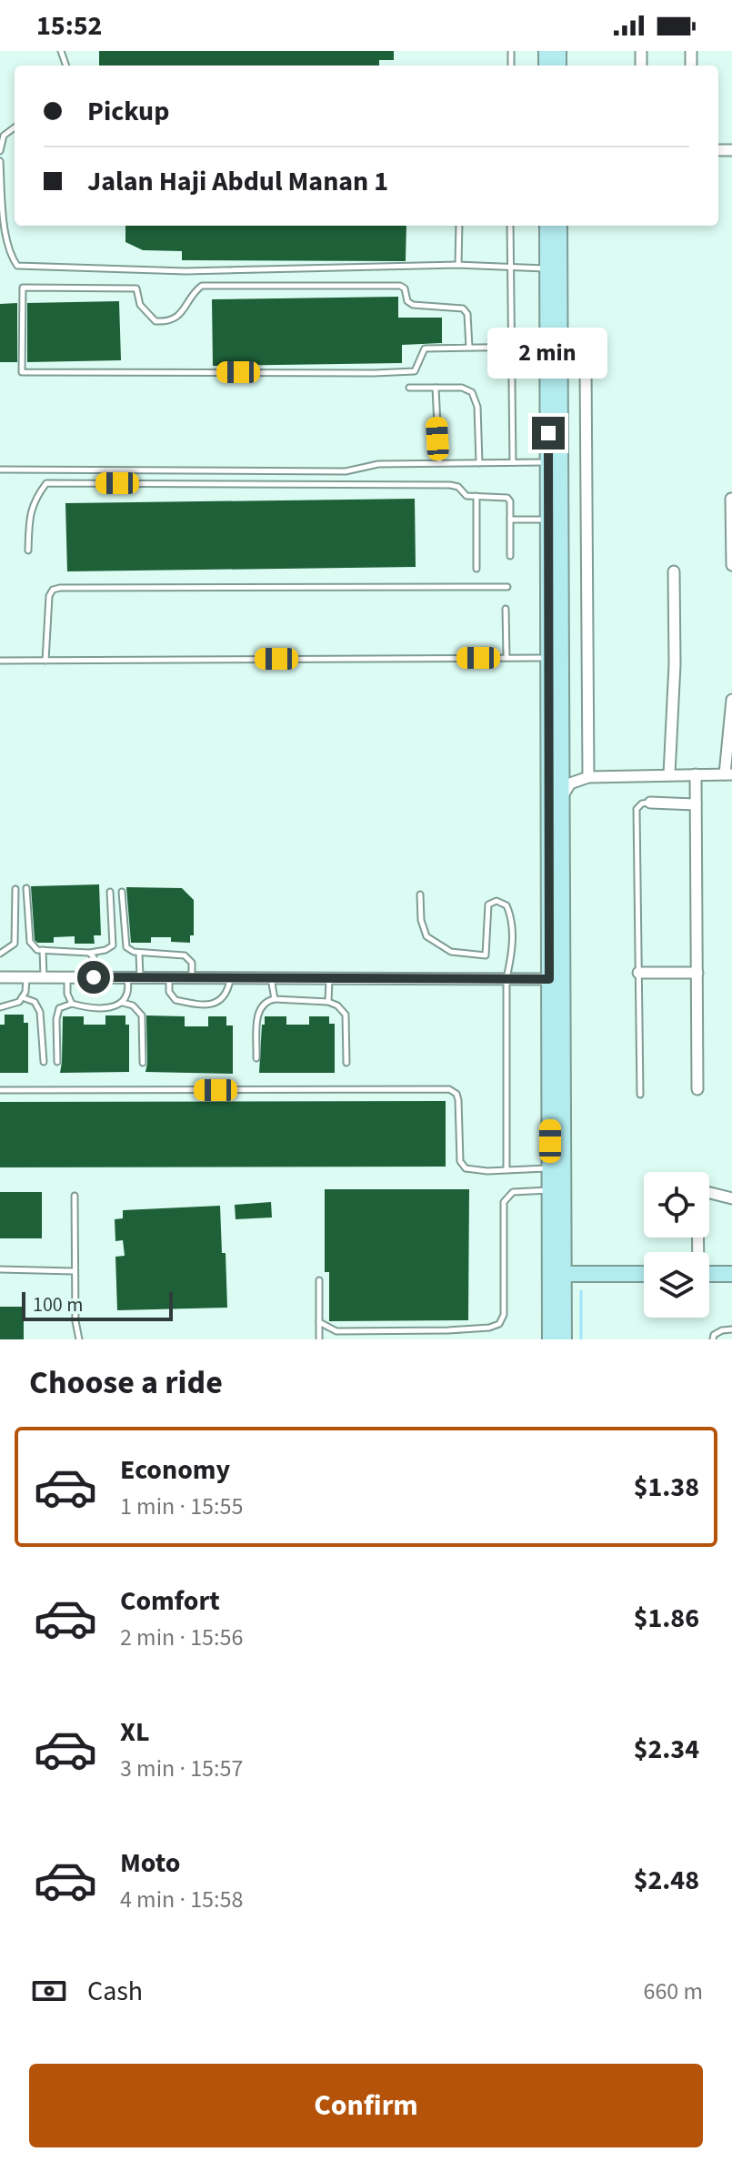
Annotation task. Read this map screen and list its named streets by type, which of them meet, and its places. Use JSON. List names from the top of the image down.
{
  "scale_bar": "100 m",
  "page": {
    "status": "15:52",
    "banner": ["Pickup", "Jalan Haji Abdul Manan 1"],
    "bubble": "2 min",
    "scale": "100 m",
    "heading": "Choose a ride",
    "list": [
      {
        "name": "Economy",
        "note": "1 min · 15:55",
        "value": "$1.38"
      },
      {
        "name": "Comfort",
        "note": "2 min · 15:56",
        "value": "$1.86"
      },
      {
        "name": "XL",
        "note": "3 min · 15:57",
        "value": "$2.34"
      },
      {
        "name": "Moto",
        "note": "4 min · 15:58",
        "value": "$2.48"
      }
    ],
    "pay": ["Cash", "660 m"],
    "buttons": "Confirm"
  }
}
